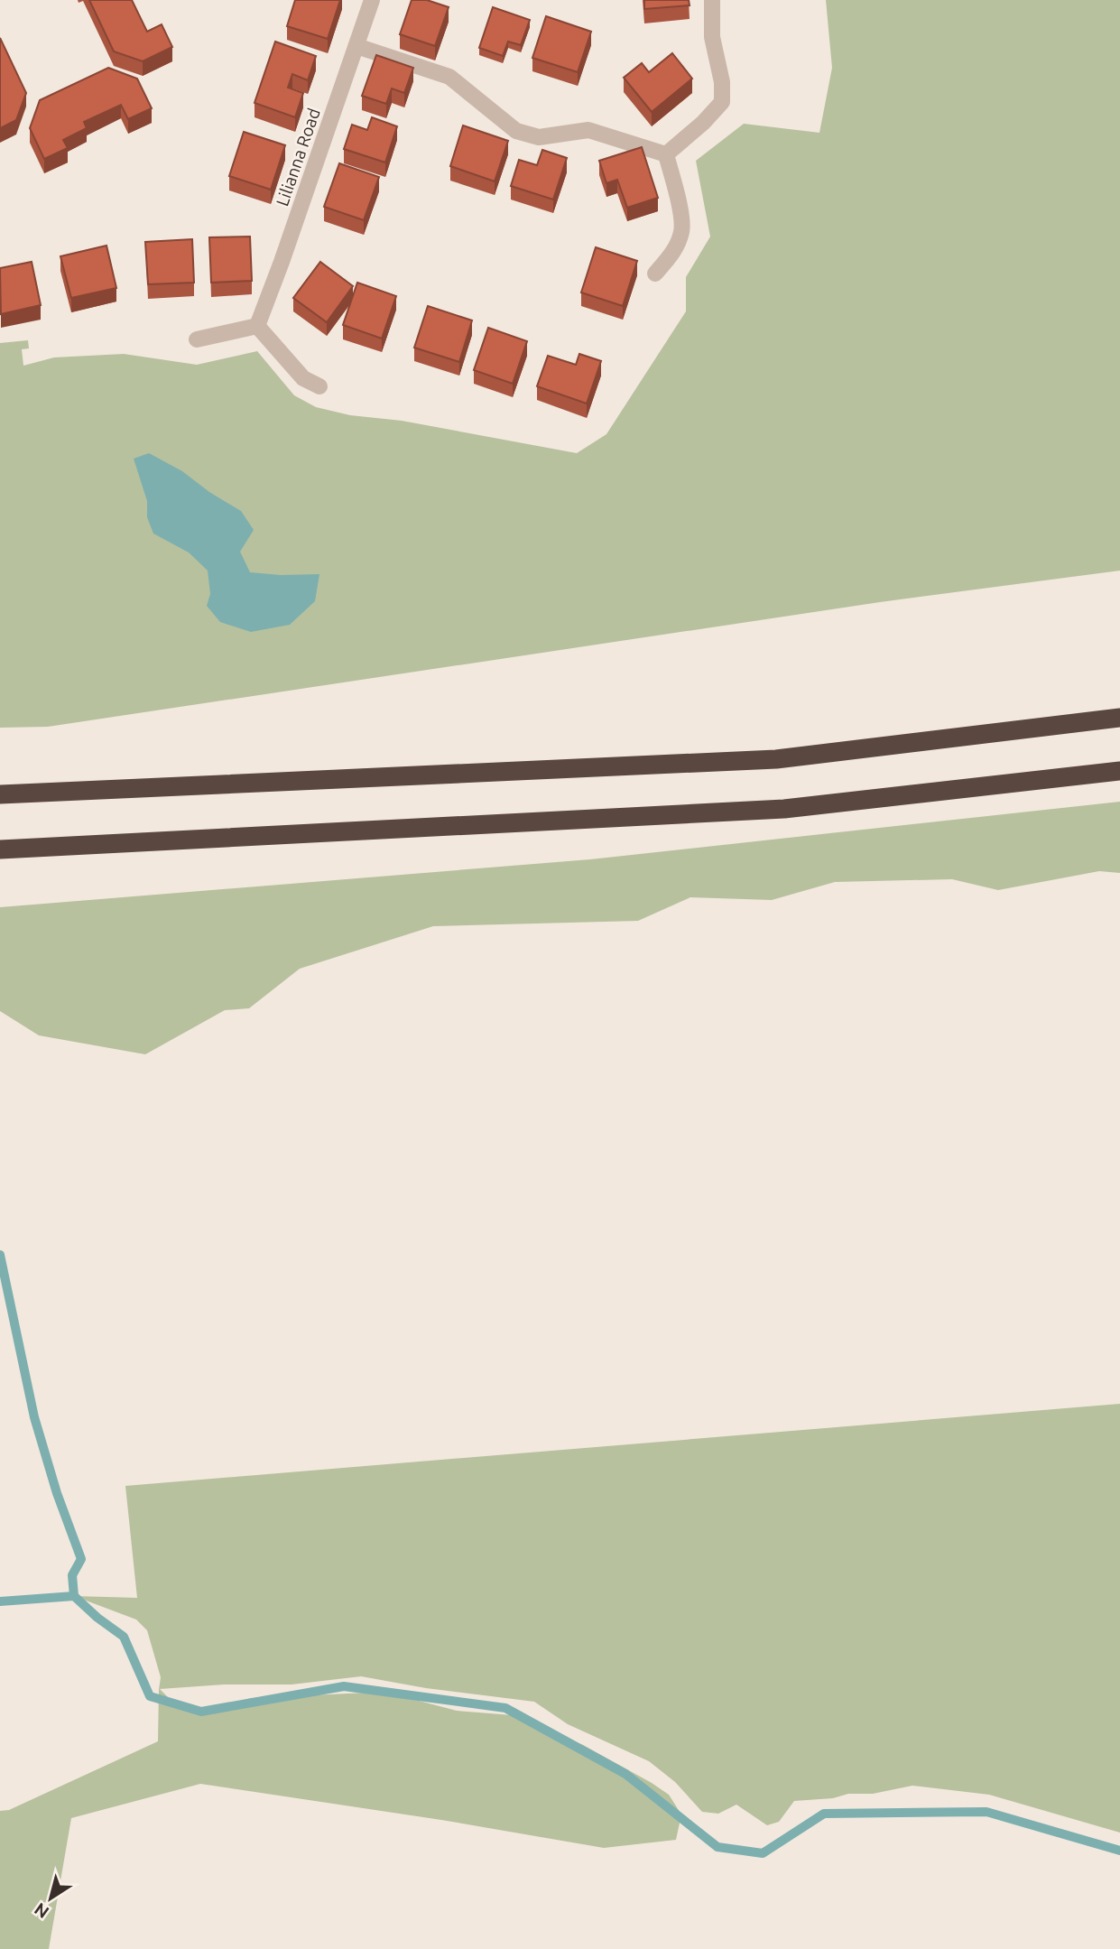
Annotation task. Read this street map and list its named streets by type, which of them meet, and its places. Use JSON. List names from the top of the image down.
{
  "streets": {
    "street": ["Lilianna Road"]
  },
  "north": "bottom left"
}
